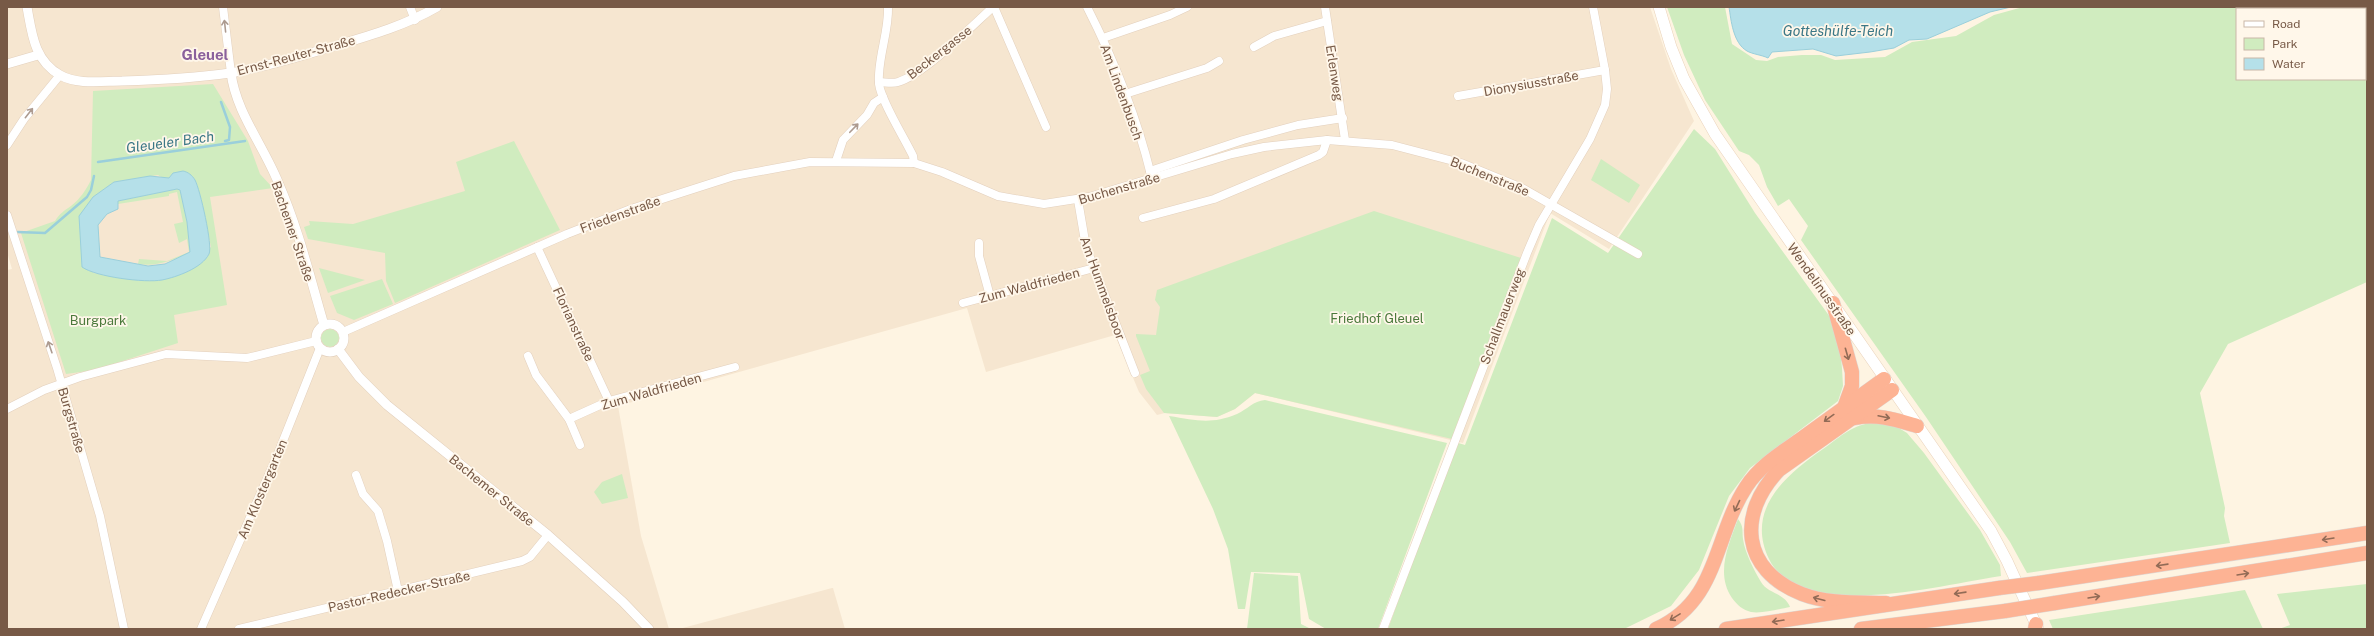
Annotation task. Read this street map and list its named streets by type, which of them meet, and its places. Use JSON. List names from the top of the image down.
{
  "streets": {
    "main road": ["Wendelinusstraße"],
    "street": [
      "Beckergasse",
      "Ernst-Reuter-Straße",
      "Erlenweg",
      "Dionysiusstraße",
      "Am Lindenbusch",
      "Buchenstraße",
      "Friedenstraße",
      "Bachemer Straße",
      "Zum Waldfrieden",
      "Am Hummelsboor",
      "Schallmauerweg",
      "Florianstraße",
      "Burgstraße",
      "Am Klostergarten",
      "Pastor-Redecker-Straße"
    ]
  },
  "crossings": [
    ["Ernst-Reuter-Straße", "Bachemer Straße"],
    ["Erlenweg", "Buchenstraße"],
    ["Dionysiusstraße", "Schallmauerweg"],
    ["Am Lindenbusch", "Buchenstraße"],
    ["Buchenstraße", "Friedenstraße"],
    ["Buchenstraße", "Am Hummelsboor"],
    ["Buchenstraße", "Schallmauerweg"],
    ["Friedenstraße", "Bachemer Straße"],
    ["Friedenstraße", "Florianstraße"],
    ["Friedenstraße", "Am Klostergarten"],
    ["Bachemer Straße", "Am Klostergarten"],
    ["Bachemer Straße", "Pastor-Redecker-Straße"],
    ["Zum Waldfrieden", "Am Hummelsboor"],
    ["Zum Waldfrieden", "Florianstraße"]
  ],
  "one_way": ["Burgstraße"],
  "districts": ["Gleuel"],
  "water": ["Gotteshülfe-Teich", "Gleueler Bach"],
  "parks": ["Friedhof Gleuel", "Burgpark"],
  "legend": ["Road", "Park", "Water"]
}
